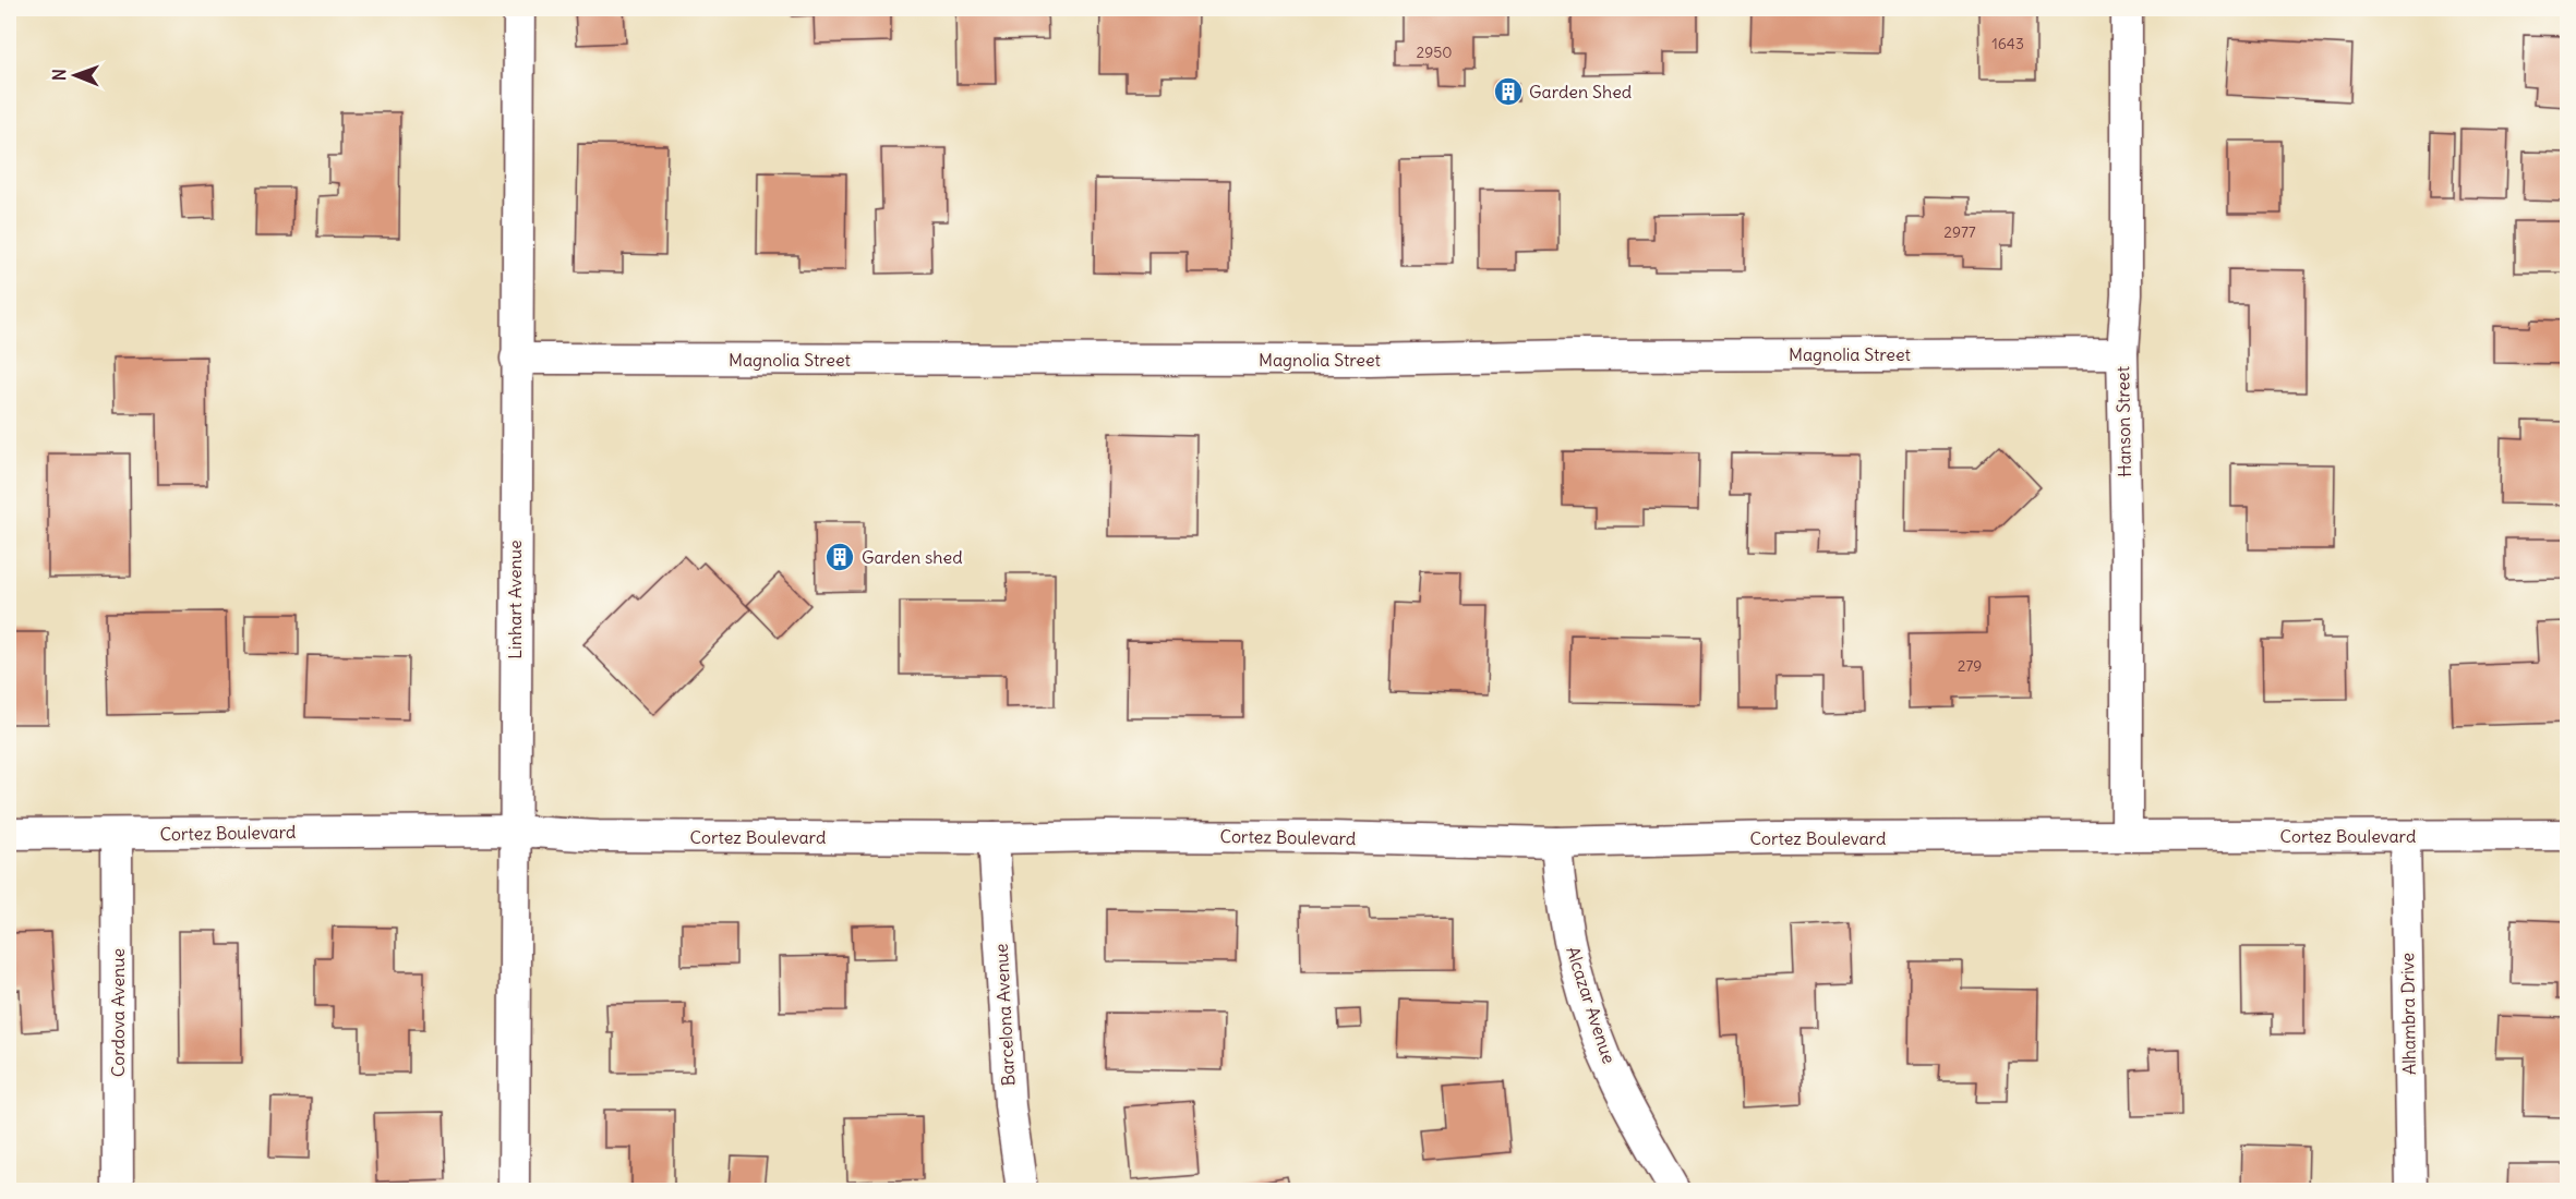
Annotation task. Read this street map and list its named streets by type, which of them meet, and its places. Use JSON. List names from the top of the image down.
{
  "streets": {
    "street": [
      "Magnolia Street",
      "Hanson Street",
      "Linhart Avenue",
      "Cortez Boulevard",
      "Alcazar Avenue",
      "Cordova Avenue",
      "Alhambra Drive",
      "Barcelona Avenue"
    ]
  },
  "crossings": [
    ["Magnolia Street", "Hanson Street"],
    ["Magnolia Street", "Linhart Avenue"],
    ["Hanson Street", "Cortez Boulevard"],
    ["Linhart Avenue", "Cortez Boulevard"],
    ["Cortez Boulevard", "Alcazar Avenue"],
    ["Cortez Boulevard", "Cordova Avenue"],
    ["Cortez Boulevard", "Alhambra Drive"],
    ["Cortez Boulevard", "Barcelona Avenue"]
  ],
  "places": {
    "building": ["Garden Shed", "Garden shed"]
  },
  "house_numbers": [
    "1643",
    "2950",
    "2977",
    "279"
  ],
  "north": "left"
}
